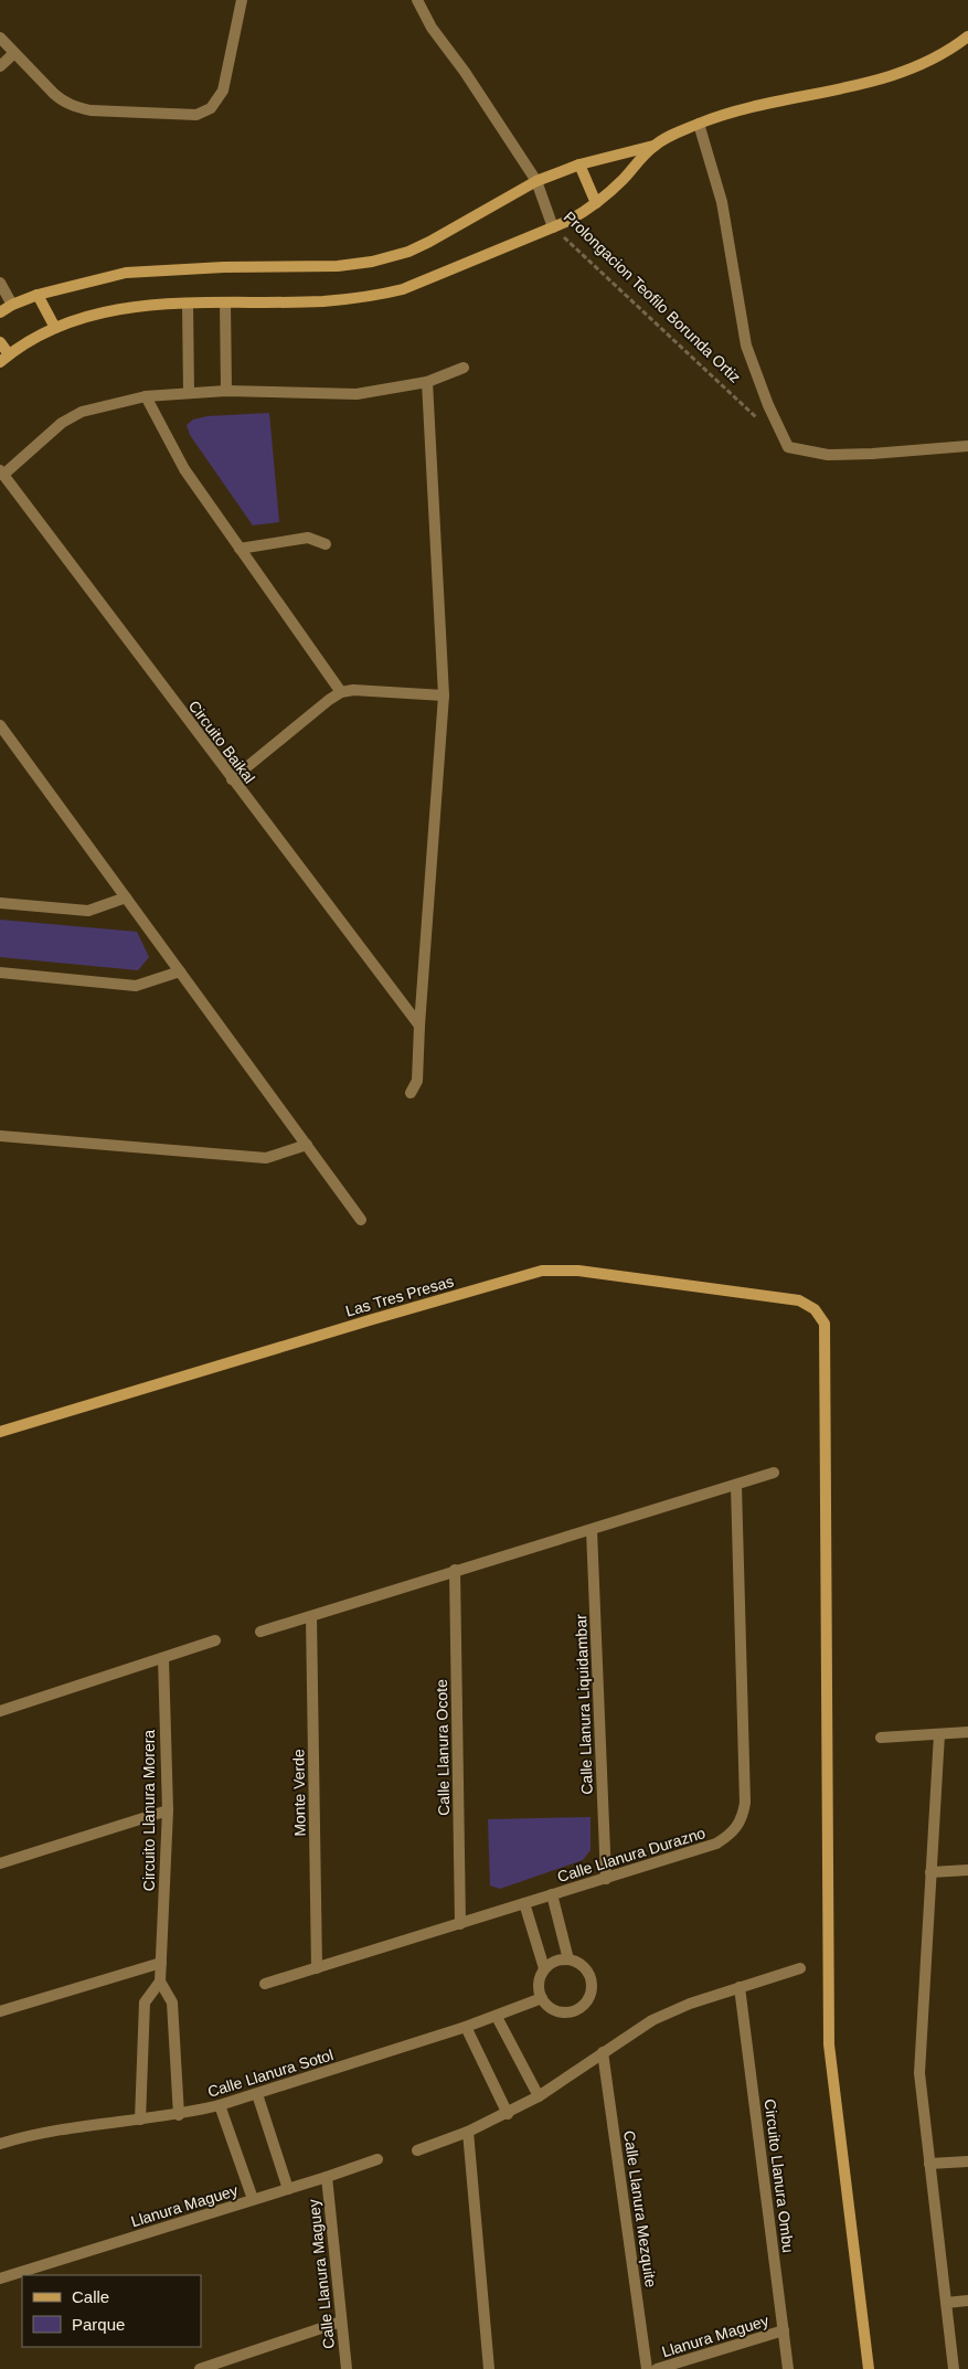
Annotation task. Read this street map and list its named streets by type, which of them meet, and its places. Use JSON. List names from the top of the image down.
{
  "streets": {
    "street": [
      "Prolongacion Teofilo Borunda Ortiz",
      "Circuito Baikal",
      "Las Tres Presas",
      "Calle Llanura Liquidambar",
      "Calle Llanura Ocote",
      "Monte Verde",
      "Circuito Llanura Morera",
      "Calle Llanura Durazno",
      "Calle Llanura Sotol",
      "Circuito Llanura Ombu",
      "Llanura Maguey",
      "Calle Llanura Mezquite",
      "Calle Llanura Maguey"
    ]
  },
  "crossings": [
    ["Calle Llanura Liquidambar", "Calle Llanura Durazno"],
    ["Calle Llanura Ocote", "Calle Llanura Durazno"],
    ["Monte Verde", "Calle Llanura Durazno"],
    ["Calle Llanura Sotol", "Calle Llanura Maguey"],
    ["Circuito Llanura Ombu", "Llanura Maguey"],
    ["Llanura Maguey", "Calle Llanura Maguey"]
  ],
  "legend": ["Calle", "Parque"]
}
